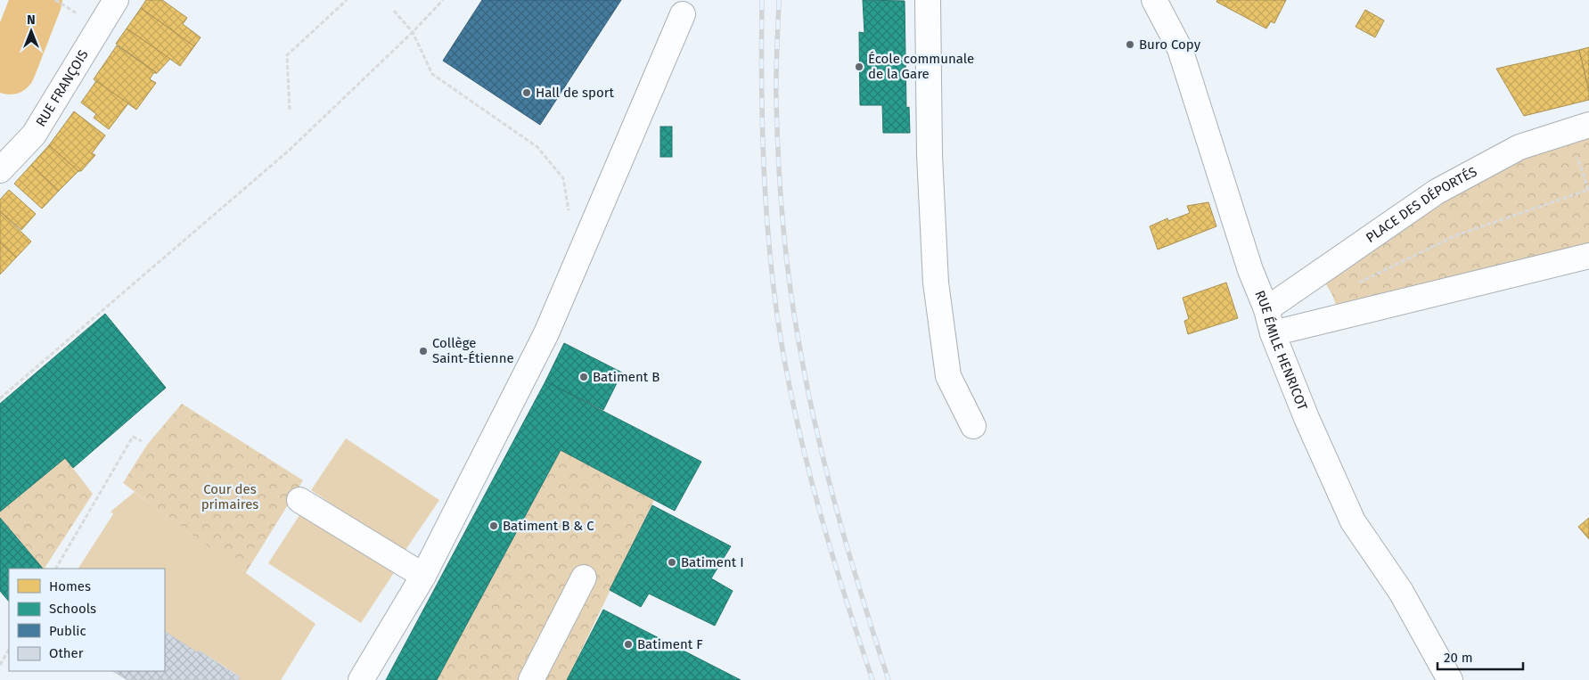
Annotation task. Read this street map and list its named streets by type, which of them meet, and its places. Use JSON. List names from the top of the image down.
{
  "streets": {
    "street": ["RUE FRANÇOIS", "PLACE DES DÉPORTÉS", "RUE ÉMILE HENRICOT"]
  },
  "crossings": [
    ["PLACE DES DÉPORTÉS", "RUE ÉMILE HENRICOT"]
  ],
  "parks": ["Cour des primaires"],
  "places": [
    "Buro Copy",
    "École communale de la Gare",
    "Hall de sport",
    "Collège Saint-Étienne",
    "Batiment B",
    "Batiment B & C",
    "Batiment I",
    "Batiment F"
  ],
  "legend": [
    "Homes",
    "Schools",
    "Public",
    "Other"
  ],
  "scale_bar": "20 m",
  "north": "top"
}
